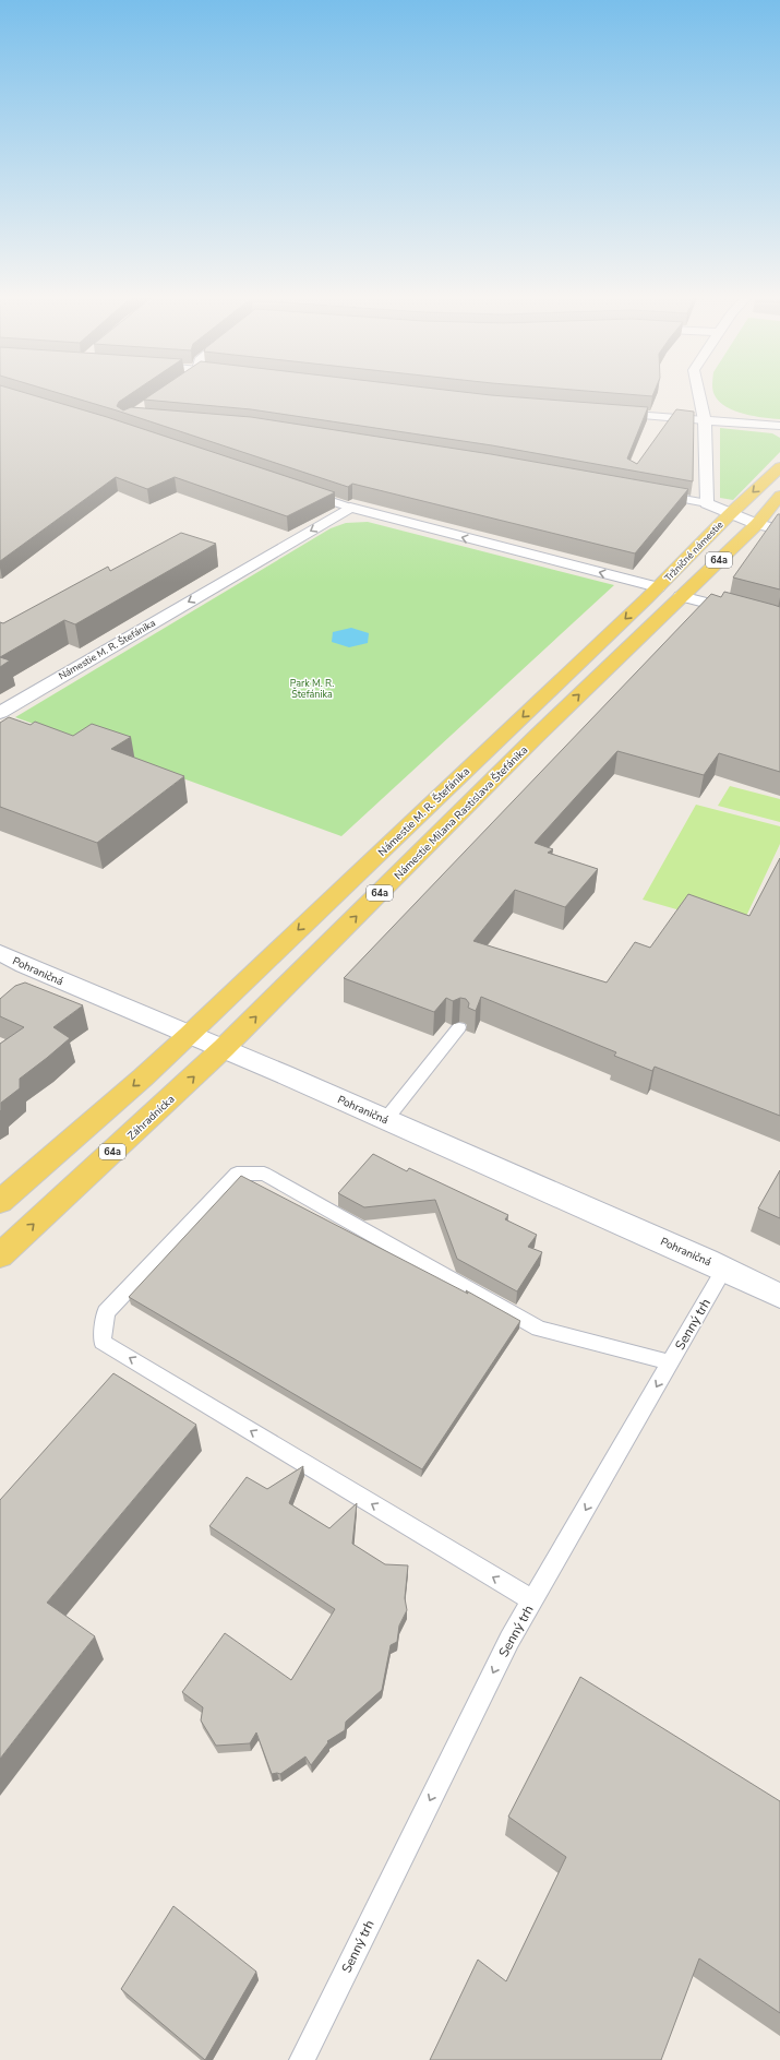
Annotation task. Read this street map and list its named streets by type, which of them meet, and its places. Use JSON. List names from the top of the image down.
{
  "streets": {
    "main road": [
      "Tržničné námestie",
      "64a",
      "Námestie M. R. Štefánika",
      "Námestie Milana Rastislava Štefánika",
      "Záhradnícka"
    ],
    "street": ["Pohraničná"],
    "lane": ["Senný trh"]
  },
  "crossings": [
    ["Tržničné námestie", "Námestie M. R. Štefánika"],
    ["Tržničné námestie", "Námestie Milana Rastislava Štefánika"],
    ["64a", "Námestie M. R. Štefánika"],
    ["64a", "Pohraničná"],
    ["Námestie M. R. Štefánika", "Pohraničná"],
    ["Námestie Milana Rastislava Štefánika", "Pohraničná"],
    ["Námestie Milana Rastislava Štefánika", "Záhradnícka"],
    ["Pohraničná", "Záhradnícka"],
    ["Pohraničná", "Senný trh"]
  ],
  "one_way": ["Námestie M. R. Štefánika", "Námestie Milana Rastislava Štefánika", "Senný trh"],
  "parks": ["Park M. R. Štefánika"]
}
